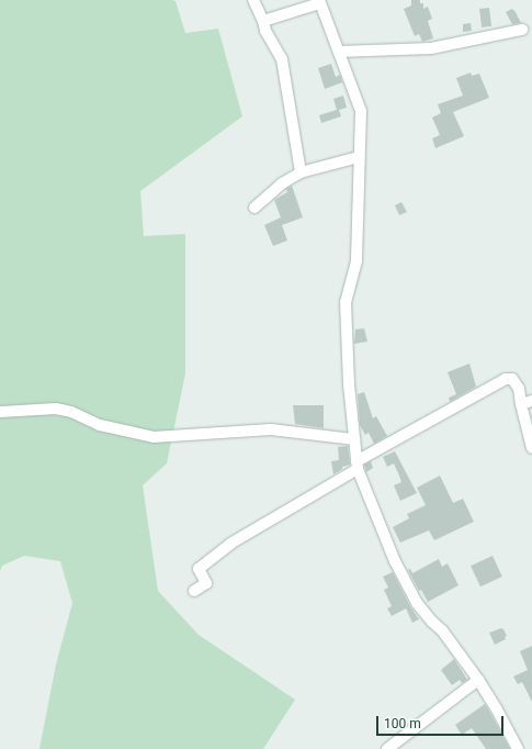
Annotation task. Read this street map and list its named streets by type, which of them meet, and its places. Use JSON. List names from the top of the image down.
{
  "scale_bar": "100 m"
}
